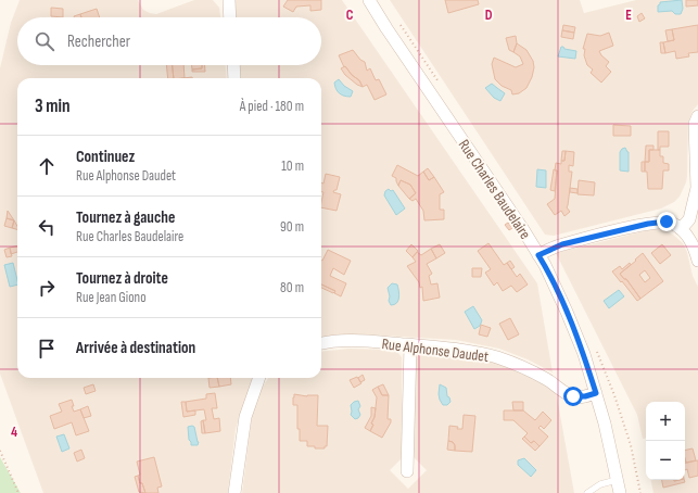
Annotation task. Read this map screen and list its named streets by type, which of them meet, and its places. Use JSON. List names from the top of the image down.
{
  "streets": {
    "street": ["Rue Charles Baudelaire", "Rue Alphonse Daudet"]
  },
  "crossings": [
    ["Rue Charles Baudelaire", "Rue Alphonse Daudet"]
  ],
  "page": {
    "search": "Rechercher",
    "heading": ["3 min", "À pied · 180 m"],
    "list": [
      ["Continuez", "Rue Alphonse Daudet", "10 m"],
      ["Tournez à gauche", "Rue Charles Baudelaire", "90 m"],
      ["Tournez à droite", "Rue Jean Giono", "80 m"],
      "Arrivée à destination"
    ],
    "map_buttons": ["+", "−"]
  },
  "grid": {
    "columns": ["C", "D", "E"],
    "rows": ["4"]
  }
}
